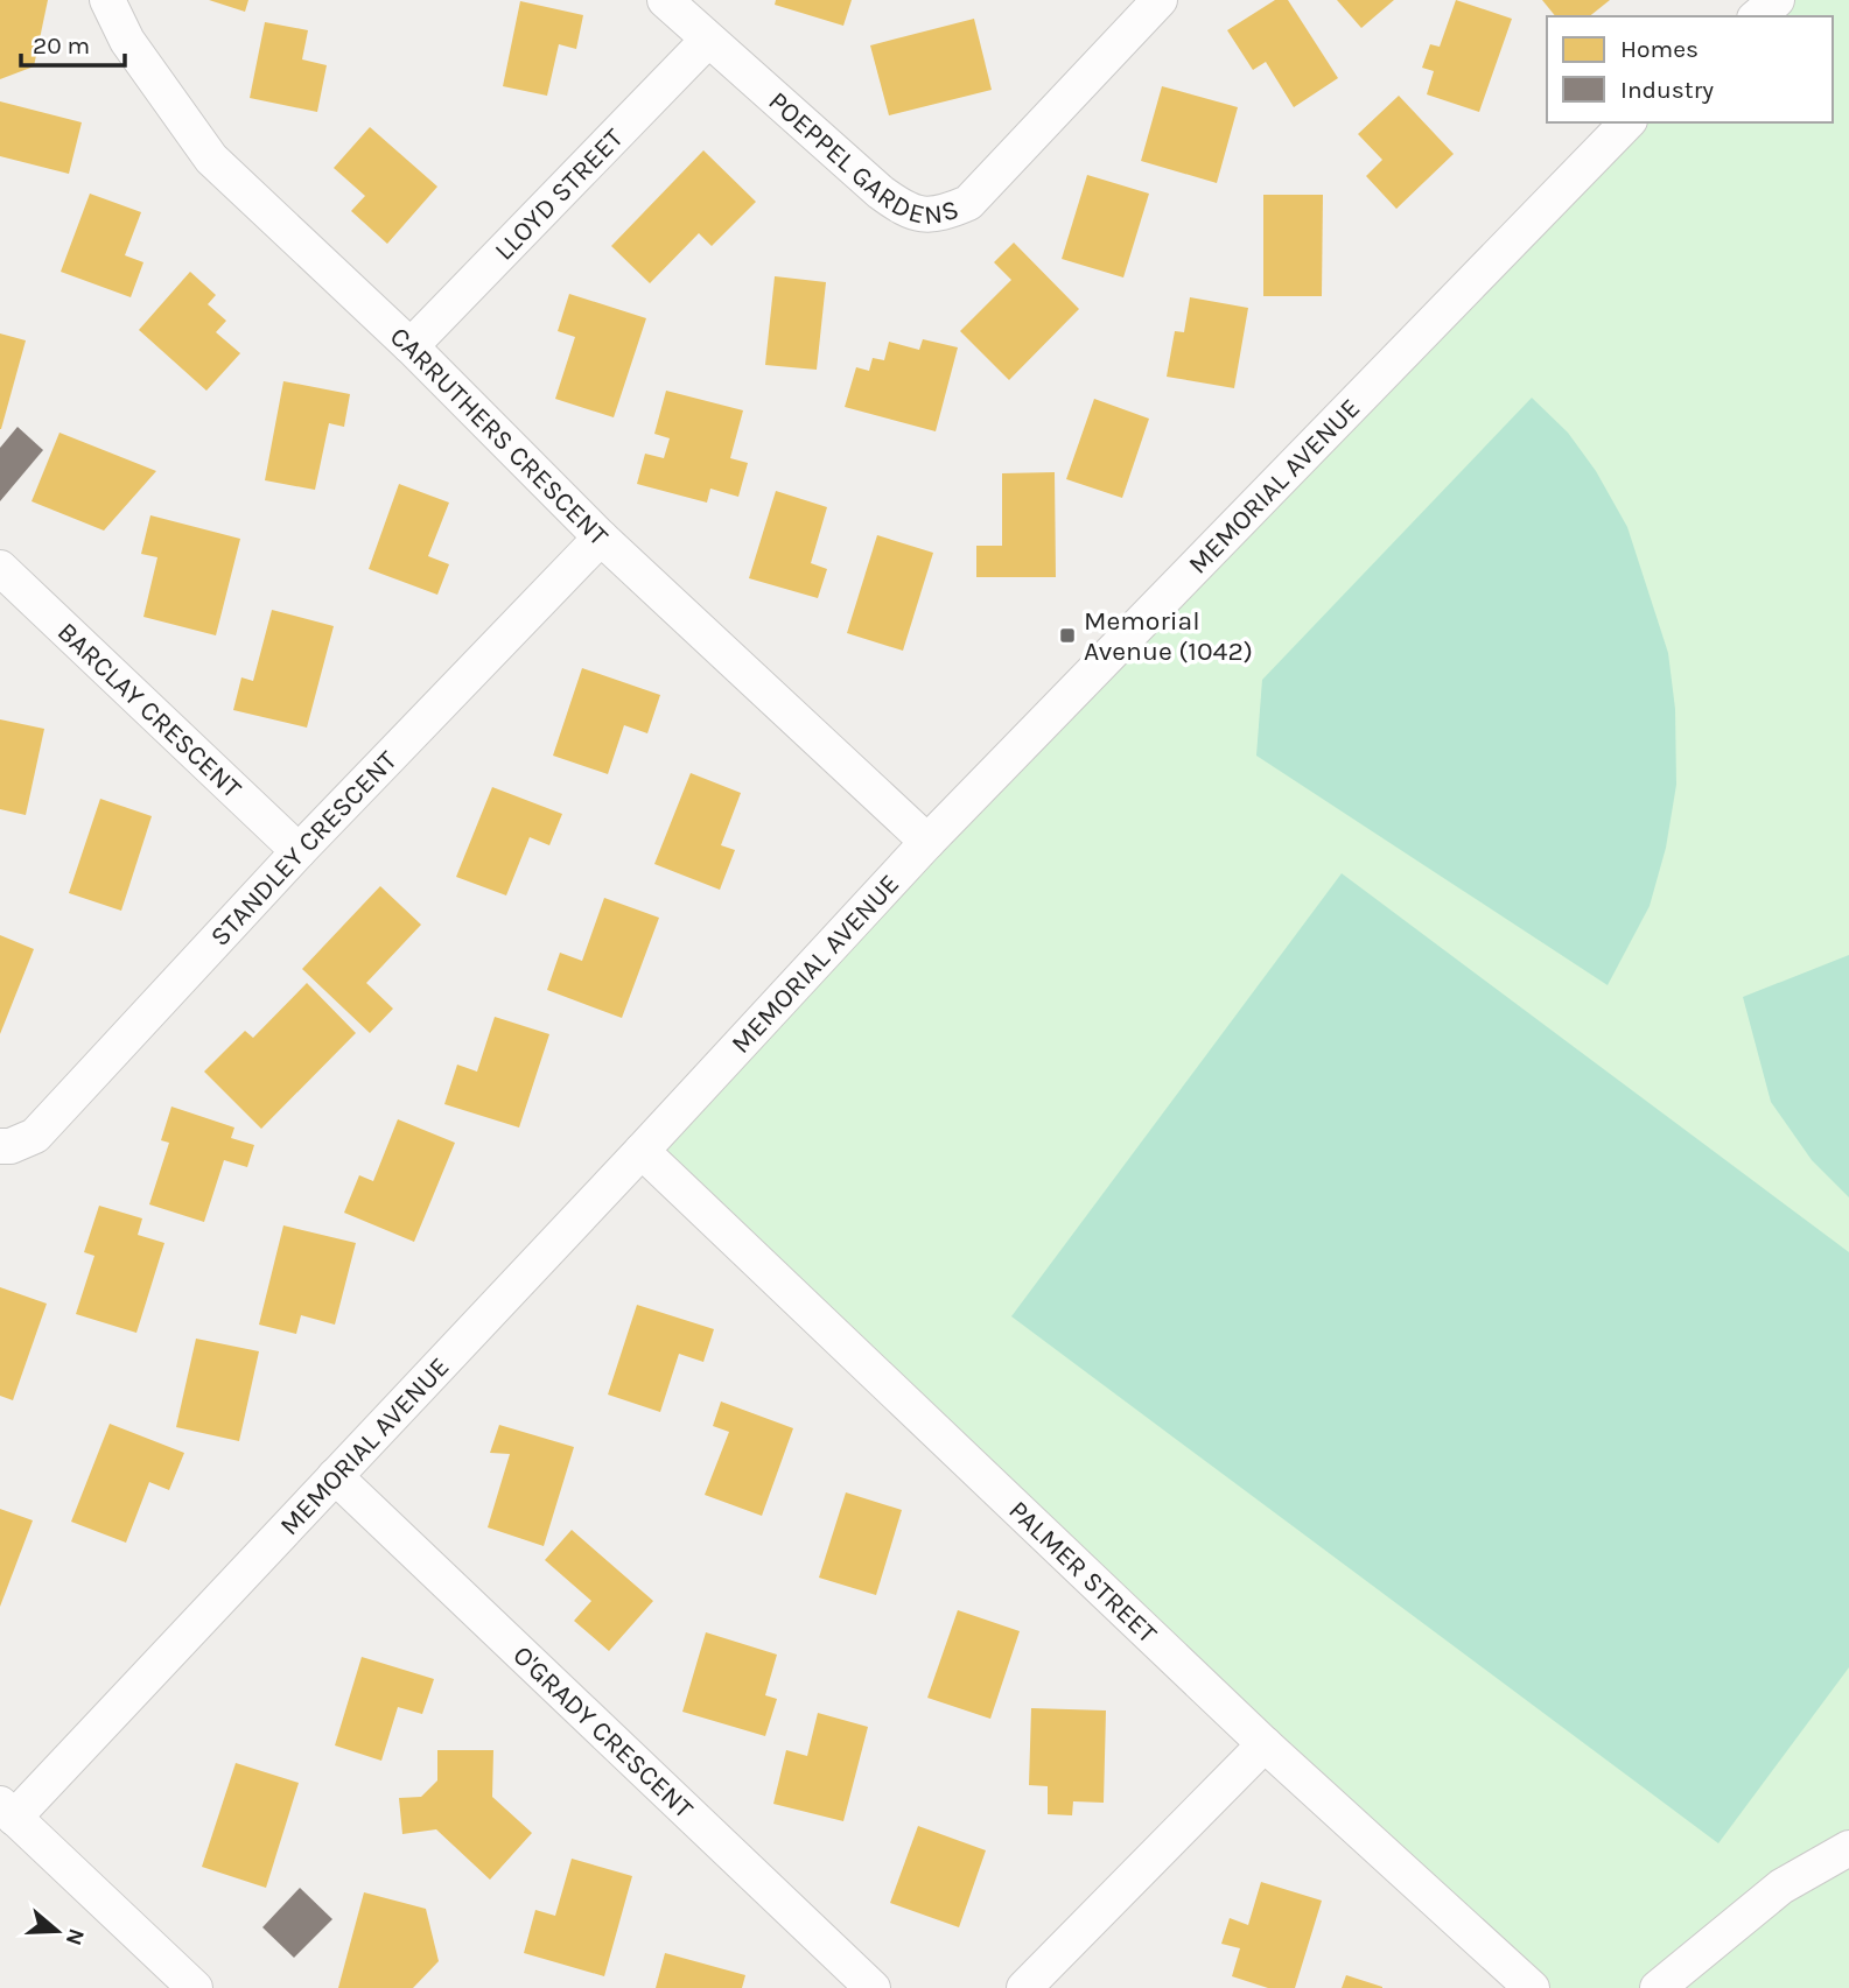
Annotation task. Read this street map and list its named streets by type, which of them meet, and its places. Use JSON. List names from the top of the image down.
{
  "streets": {
    "street": [
      "POEPPEL GARDENS",
      "LLOYD STREET",
      "CARRUTHERS CRESCENT",
      "MEMORIAL AVENUE",
      "BARCLAY CRESCENT",
      "STANDLEY CRESCENT",
      "PALMER STREET",
      "O'GRADY CRESCENT"
    ]
  },
  "crossings": [
    ["POEPPEL GARDENS", "LLOYD STREET"],
    ["LLOYD STREET", "CARRUTHERS CRESCENT"],
    ["CARRUTHERS CRESCENT", "MEMORIAL AVENUE"],
    ["CARRUTHERS CRESCENT", "STANDLEY CRESCENT"],
    ["MEMORIAL AVENUE", "PALMER STREET"],
    ["MEMORIAL AVENUE", "O'GRADY CRESCENT"],
    ["BARCLAY CRESCENT", "STANDLEY CRESCENT"]
  ],
  "places": {
    "transit": ["Memorial Avenue (1042)"]
  },
  "legend": ["Homes", "Industry"],
  "scale_bar": "20 m",
  "north": "right"
}
